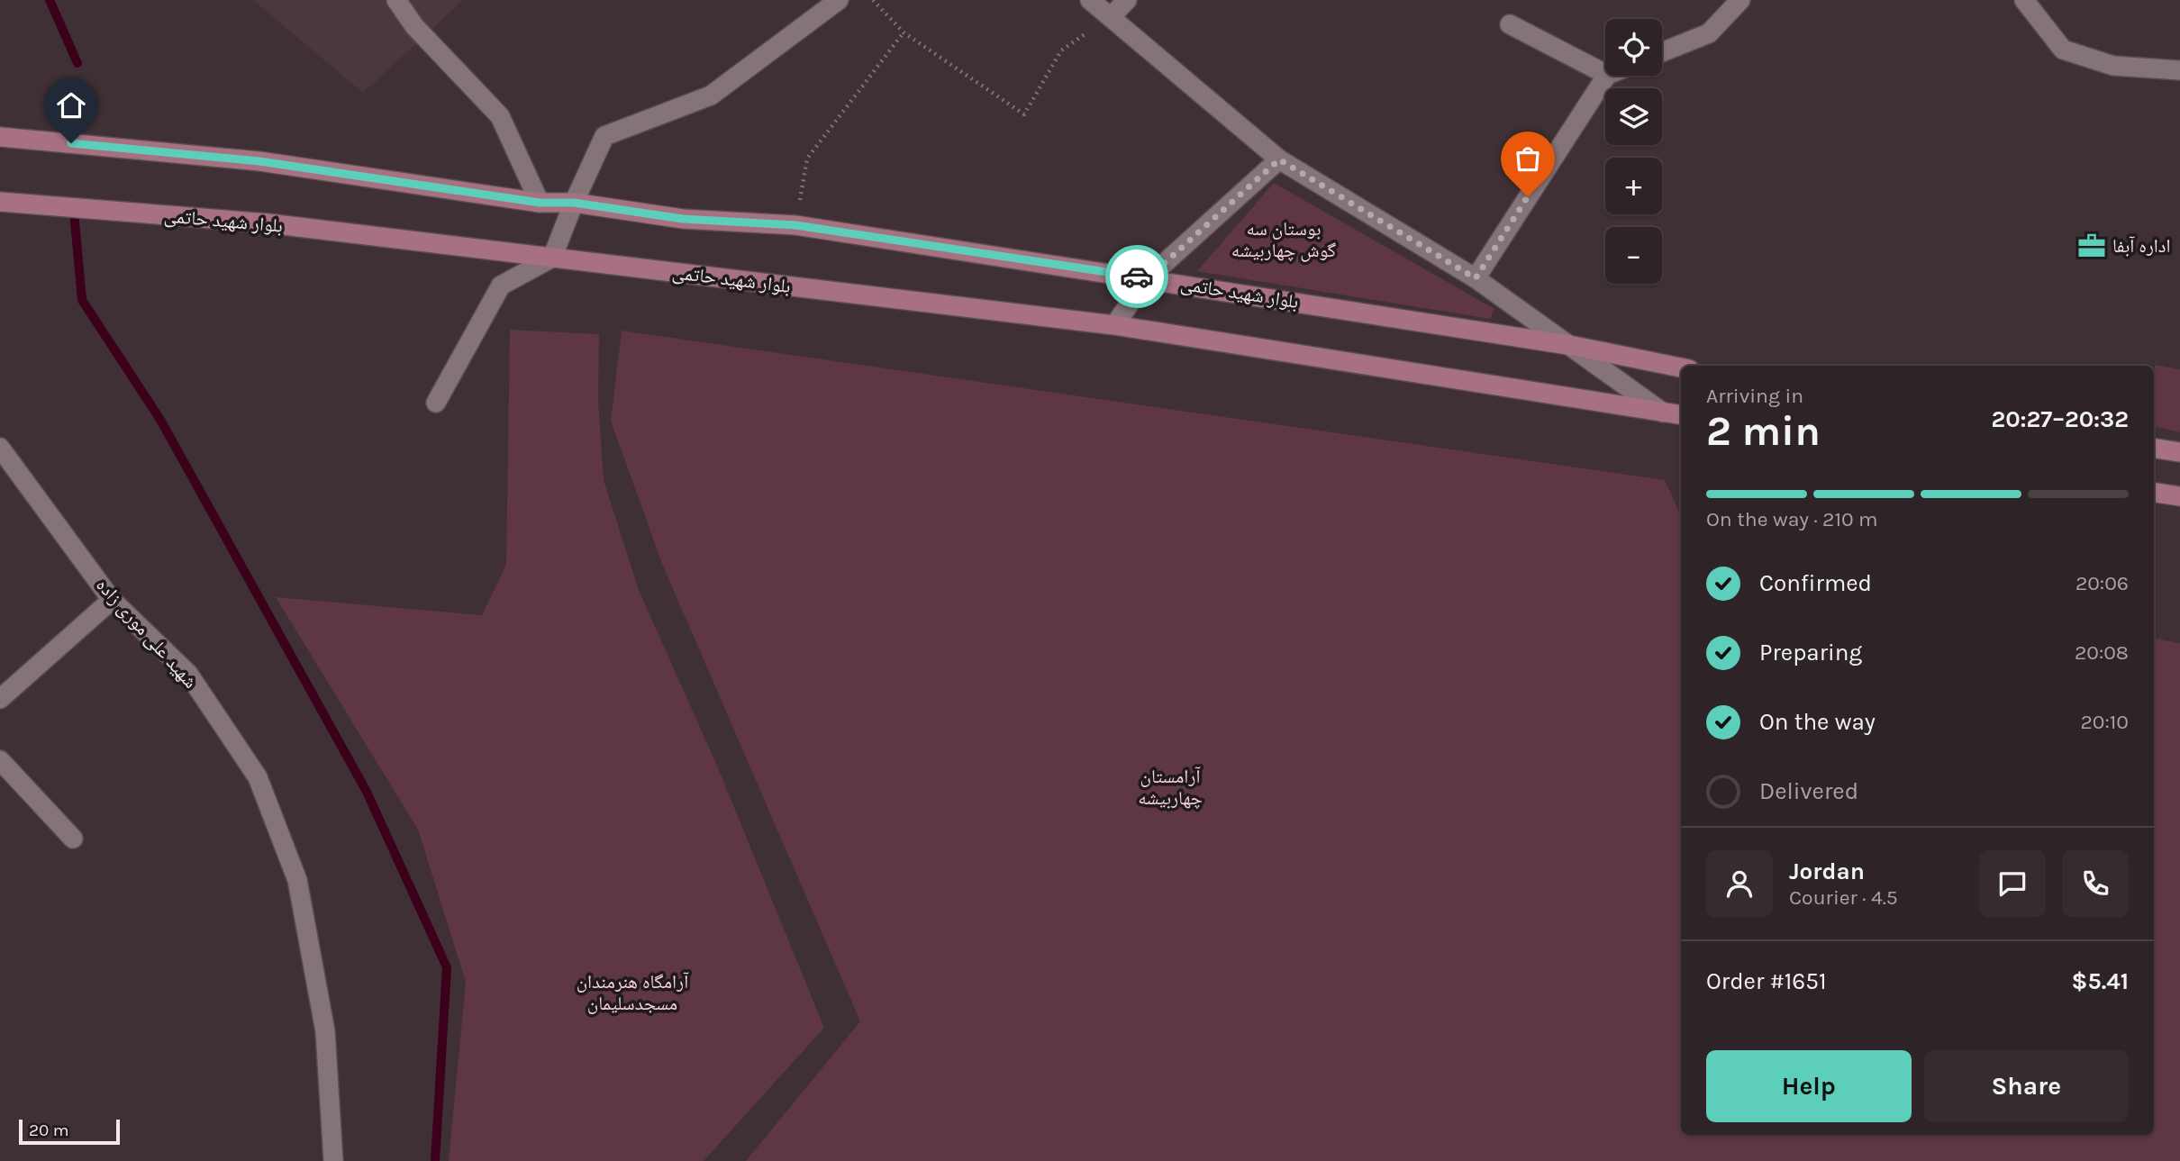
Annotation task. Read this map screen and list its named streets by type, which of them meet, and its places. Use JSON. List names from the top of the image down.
{
  "streets": {
    "main road": ["بلوار شهید حاتمی"],
    "street": ["شهید علی موری زاده"]
  },
  "parks": ["بوستان سه گوش چهاربیشه", "آرامستان چهاربیشه", "آرامگاه هنرمندان مسجدسلیمان"],
  "places": {
    "office": ["اداره آبفا"]
  },
  "scale_bar": "20 m",
  "page": {
    "map_buttons": ["+", "−"],
    "heading": ["2 min", "Arriving in", "20:27–20:32"],
    "panel": [
      "Jordan",
      "Courier · 4.5",
      "Order #1651",
      "$5.41"
    ],
    "bar": "On the way · 210 m",
    "list": [
      ["Confirmed", "20:06"],
      ["Preparing", "20:08"],
      ["On the way", "20:10"],
      "Delivered"
    ],
    "buttons": ["Help", "Share"],
    "scale": "20 m"
  }
}
